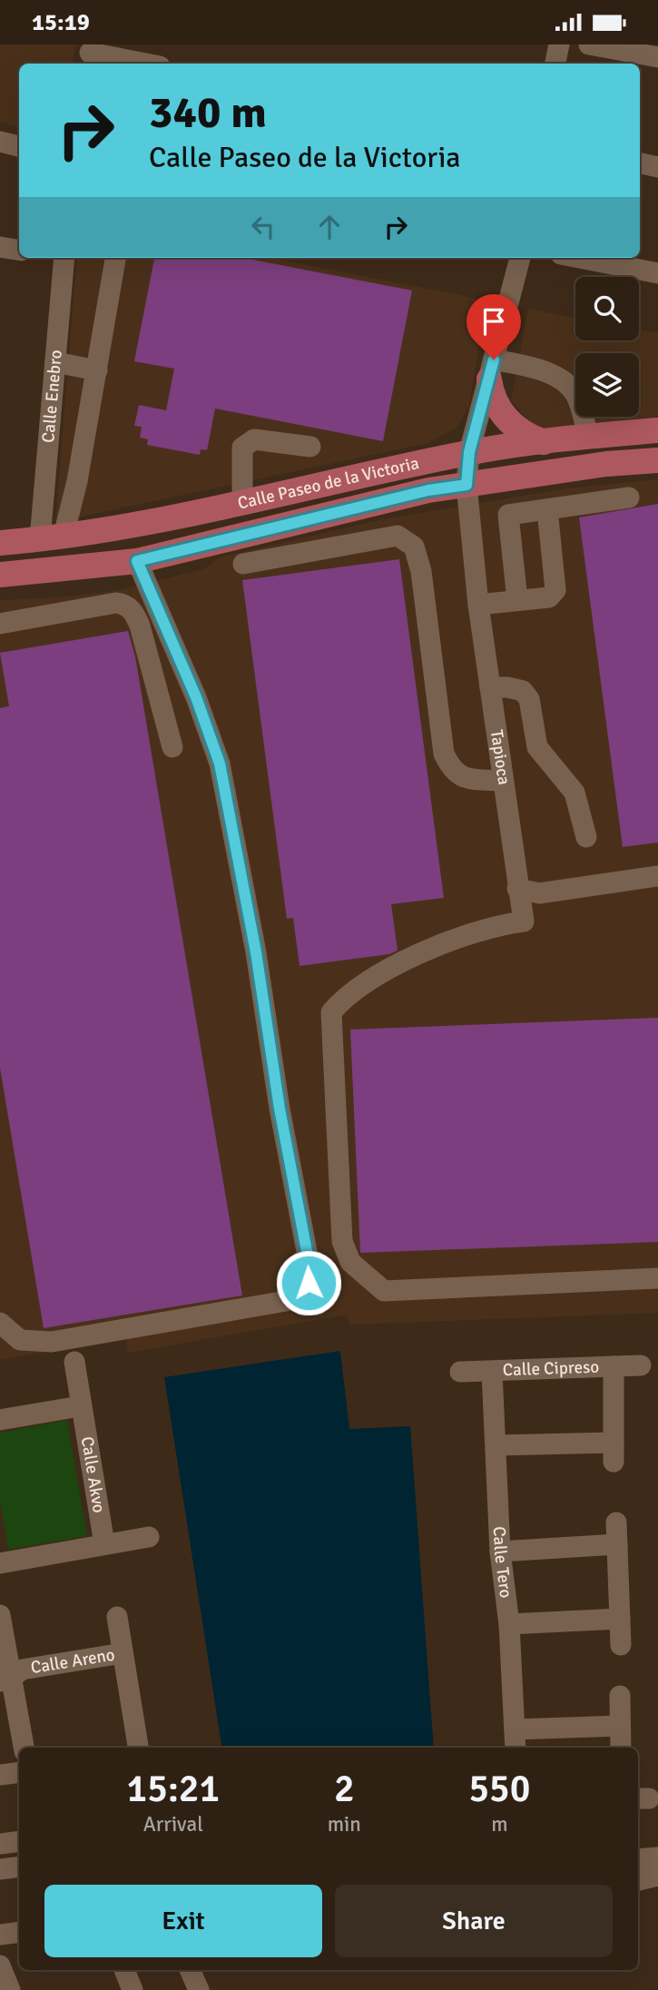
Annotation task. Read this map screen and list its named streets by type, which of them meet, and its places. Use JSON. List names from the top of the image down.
{
  "streets": {
    "main road": ["Calle Paseo de la Victoria"],
    "street": [
      "Calle Enebro",
      "Tapioca",
      "Calle Cipreso",
      "Calle Akvo",
      "Calle Tero",
      "Calle Areno"
    ]
  },
  "crossings": [
    ["Calle Enebro", "Calle Paseo de la Victoria"],
    ["Calle Paseo de la Victoria", "Tapioca"],
    ["Calle Cipreso", "Calle Tero"]
  ],
  "page": {
    "status": "15:19",
    "turn": ["340 m", "Calle Paseo de la Victoria"],
    "eta": [
      "15:21",
      "Arrival",
      "2",
      "min",
      "550",
      "m"
    ],
    "buttons": ["Exit", "Share"]
  }
}
